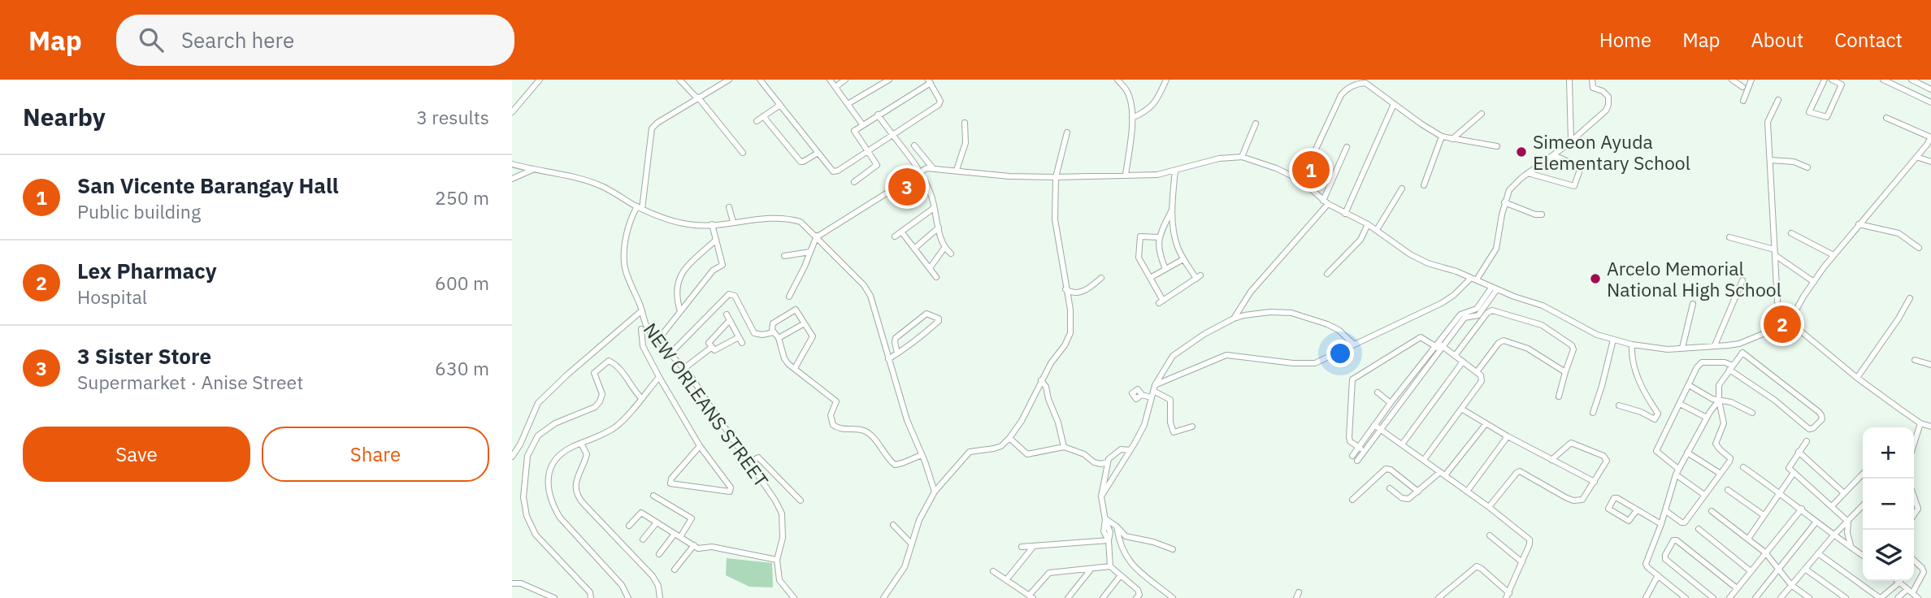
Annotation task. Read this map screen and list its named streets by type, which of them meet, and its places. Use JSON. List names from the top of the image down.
{
  "streets": {
    "street": ["NEW ORLEANS STREET"]
  },
  "places": ["Simeon Ayuda Elementary School", "Arcelo Memorial National High School"],
  "page": {
    "header": "Map",
    "search": "Search here",
    "nav": [
      "Home",
      "Map",
      "About",
      "Contact"
    ],
    "heading": ["Nearby", "3 results"],
    "pins": ["1", "3", "2"],
    "list": [
      {
        "mark": "1",
        "name": "San Vicente Barangay Hall",
        "note": "Public building",
        "value": "250 m"
      },
      {
        "mark": "2",
        "name": "Lex Pharmacy",
        "note": "Hospital",
        "value": "600 m"
      },
      {
        "mark": "3",
        "name": "3 Sister Store",
        "note": "Supermarket · Anise Street",
        "value": "630 m"
      }
    ],
    "buttons": ["Save", "Share"],
    "map_buttons": ["+", "−"]
  }
}
